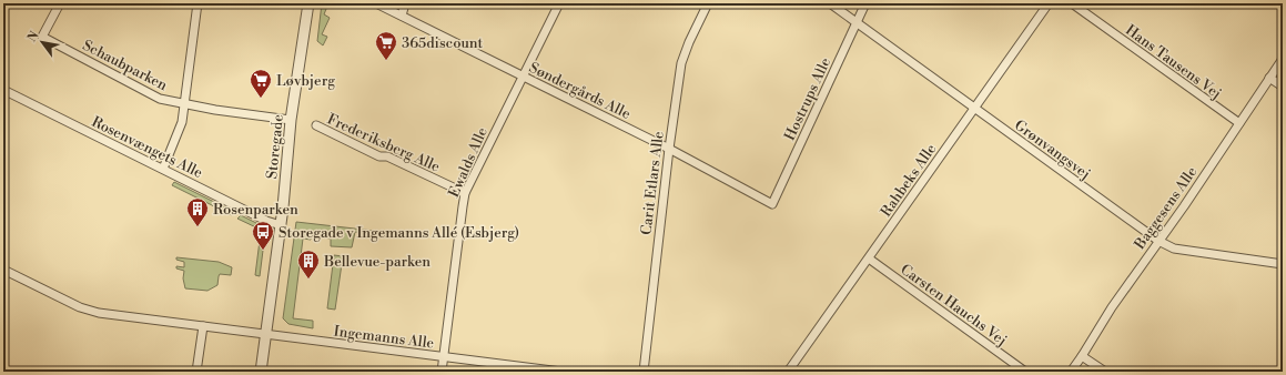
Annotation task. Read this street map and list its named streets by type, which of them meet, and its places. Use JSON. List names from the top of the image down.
{
  "streets": {
    "street": [
      "Hans Tausens Vej",
      "Schaubparken",
      "Søndergårds Alle",
      "Hostrups Alle",
      "Frederiksberg Alle",
      "Rosenvængets Alle",
      "Storegade",
      "Grønvangsvej",
      "Ewalds Alle",
      "Rahbeks Alle",
      "Carit Etlars Alle",
      "Baggesens Alle",
      "Carsten Hauchs Vej",
      "Ingemanns Alle"
    ]
  },
  "crossings": [
    ["Hans Tausens Vej", "Baggesens Alle"],
    ["Schaubparken", "Rosenvængets Alle"],
    ["Schaubparken", "Storegade"],
    ["Søndergårds Alle", "Hostrups Alle"],
    ["Søndergårds Alle", "Ewalds Alle"],
    ["Søndergårds Alle", "Carit Etlars Alle"],
    ["Hostrups Alle", "Grønvangsvej"],
    ["Frederiksberg Alle", "Ewalds Alle"],
    ["Rosenvængets Alle", "Storegade"],
    ["Storegade", "Ingemanns Alle"],
    ["Grønvangsvej", "Rahbeks Alle"],
    ["Grønvangsvej", "Baggesens Alle"],
    ["Ewalds Alle", "Ingemanns Alle"],
    ["Rahbeks Alle", "Carsten Hauchs Vej"]
  ],
  "places": {
    "supermarket": ["365discount", "Løvbjerg"],
    "building": ["Rosenparken", "Bellevue-parken"],
    "bus stop": ["Storegade v Ingemanns Allé (Esbjerg)"]
  },
  "north": "top left"
}
